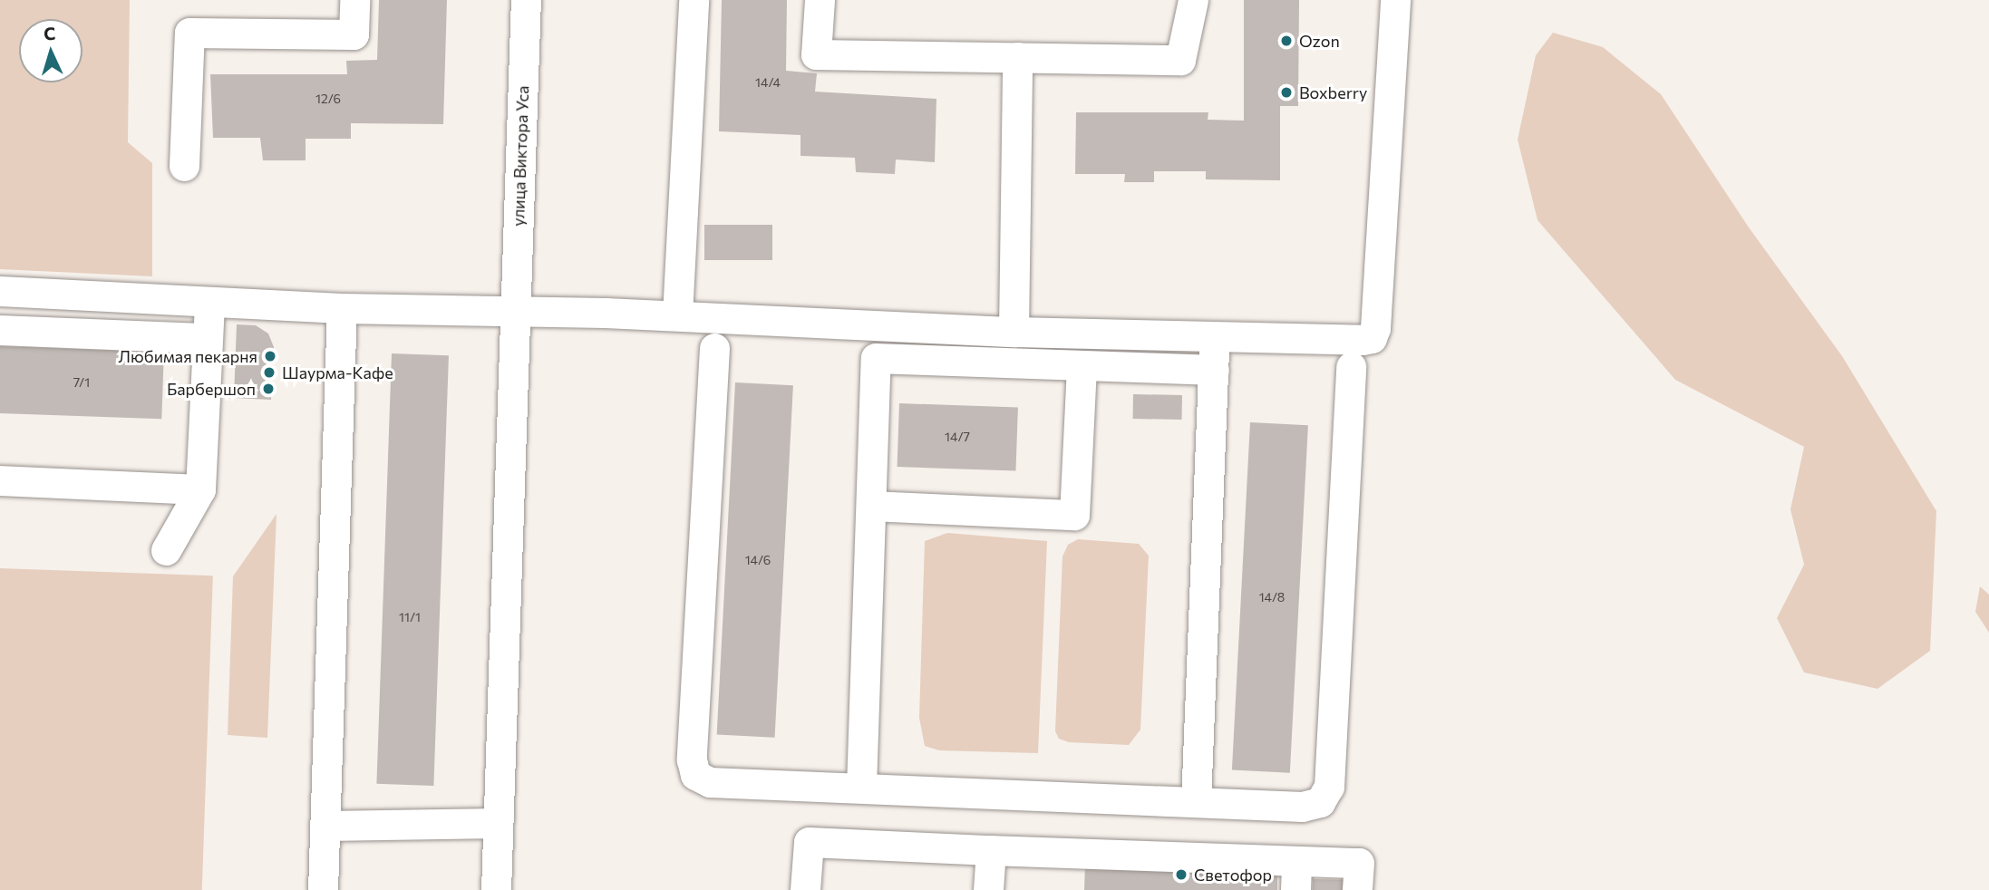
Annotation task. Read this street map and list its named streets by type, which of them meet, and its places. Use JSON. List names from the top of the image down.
{
  "streets": {
    "street": ["улица Виктора Уса"]
  },
  "places": [
    "Ozon",
    "Boxberry",
    "Любимая пекарня",
    "Шаурма-Кафе",
    "Барбершоп",
    "Светофор"
  ],
  "house_numbers": [
    "14/4",
    "12/6",
    "7/1",
    "14/7",
    "14/6",
    "14/8",
    "11/1"
  ],
  "north": "top"
}
